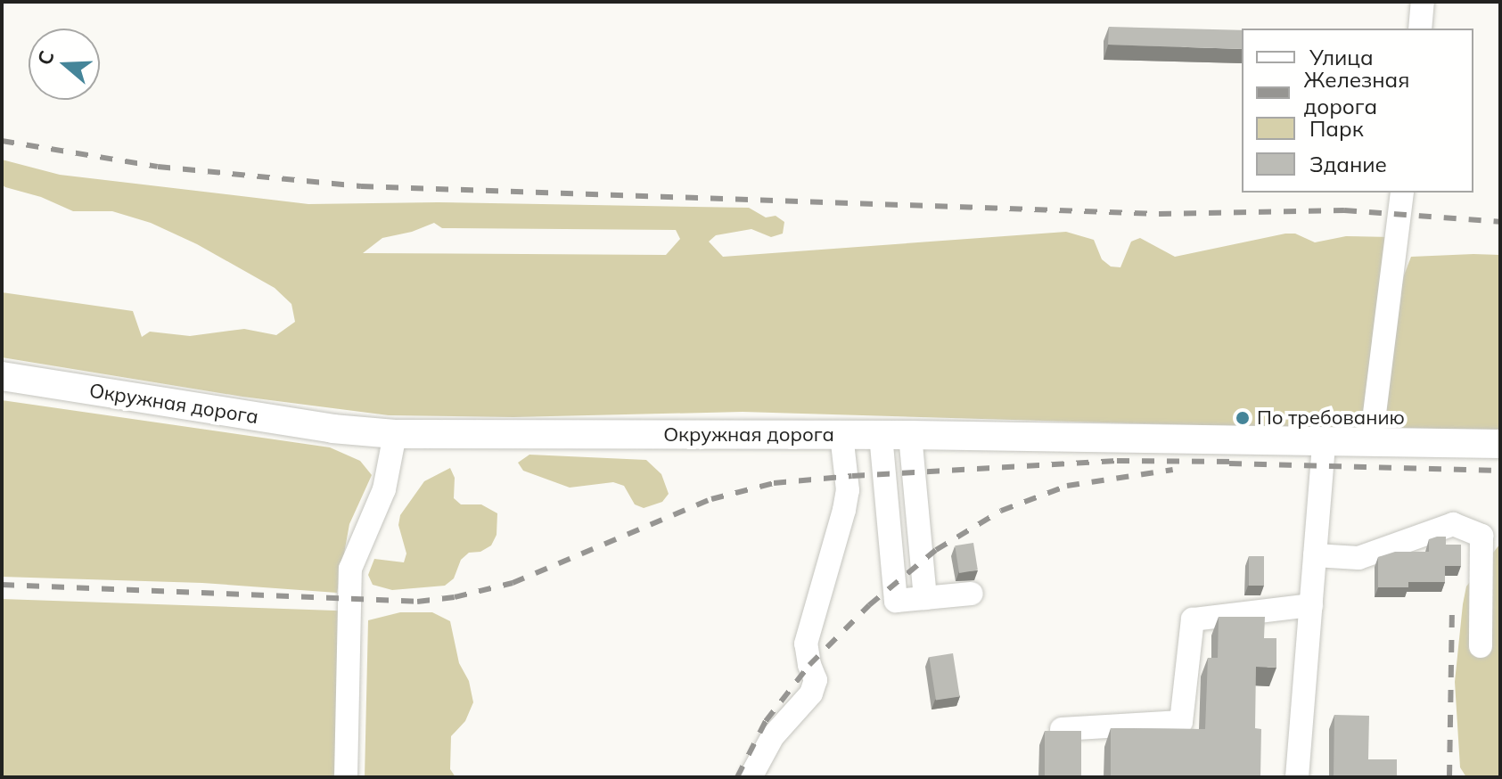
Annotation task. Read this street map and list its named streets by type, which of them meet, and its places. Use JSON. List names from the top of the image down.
{
  "streets": {
    "main road": ["Окружная дорога"]
  },
  "places": ["По требованию"],
  "legend": [
    "Улица",
    "Железная дорога",
    "Парк",
    "Здание"
  ],
  "north": "left"
}
